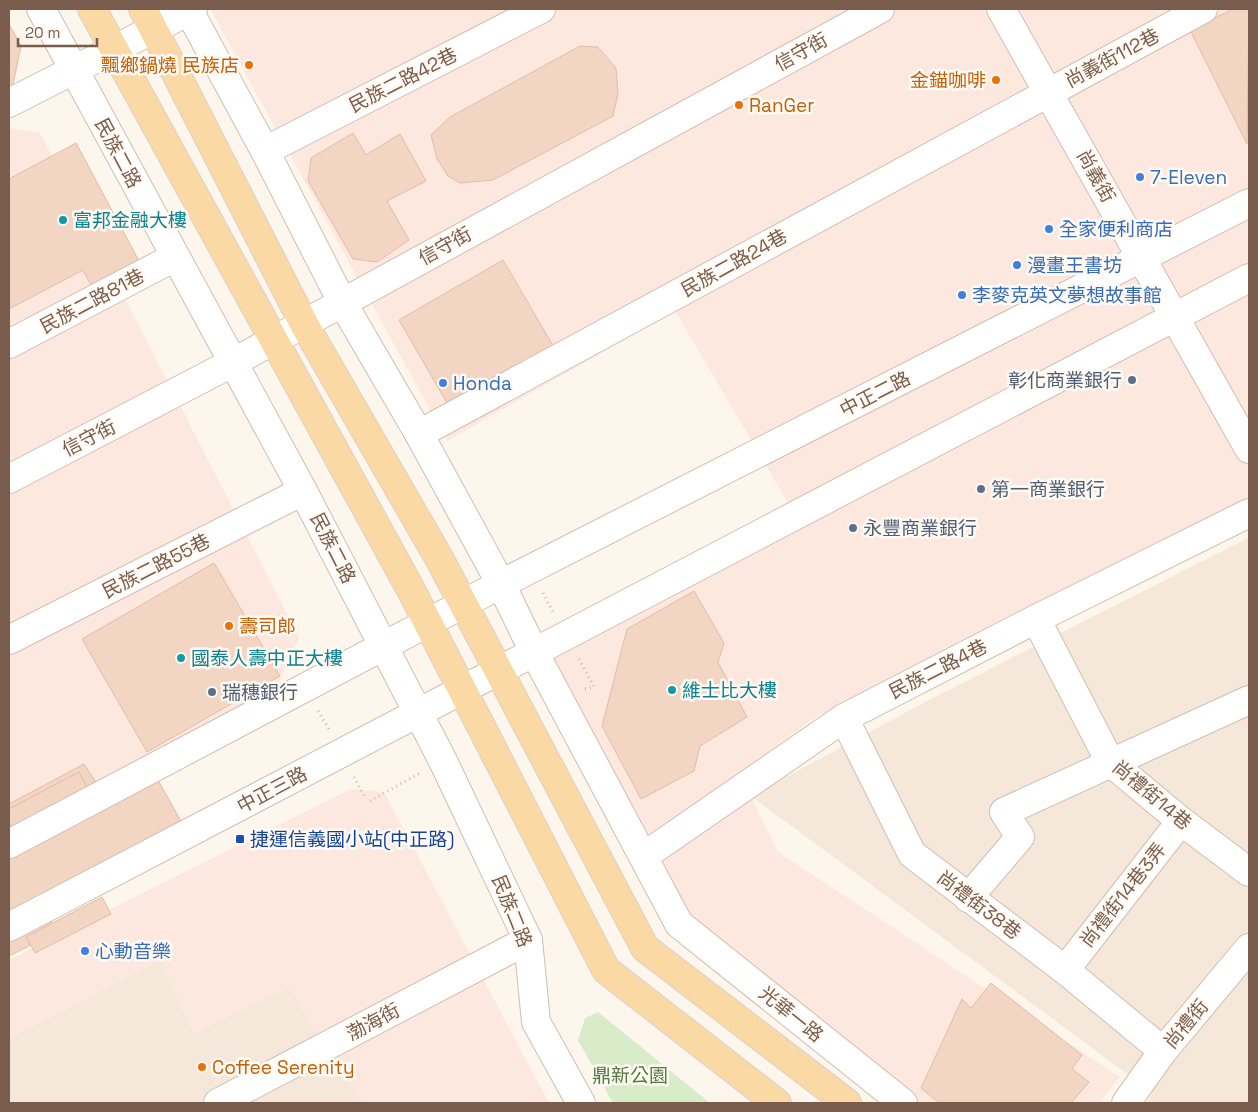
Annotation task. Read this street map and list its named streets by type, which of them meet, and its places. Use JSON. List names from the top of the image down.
{
  "streets": {
    "main road": ["光華一路"],
    "street": [
      "信守街",
      "尚義街112巷",
      "民族二路42巷",
      "民族二路",
      "尚義街",
      "民族二路24巷",
      "民族二路81巷",
      "中正二路",
      "民族二路55巷",
      "民族二路4巷",
      "中正三路",
      "尚禮街14巷",
      "尚禮街14巷3弄",
      "尚禮街38巷",
      "渤海街",
      "尚禮街"
    ]
  },
  "crossings": [
    ["信守街", "民族二路"],
    ["尚義街112巷", "尚義街"],
    ["尚義街112巷", "民族二路24巷"],
    ["民族二路", "民族二路81巷"],
    ["民族二路", "民族二路55巷"],
    ["民族二路", "中正三路"],
    ["民族二路", "渤海街"],
    ["尚義街", "民族二路24巷"],
    ["尚義街", "中正二路"],
    ["民族二路4巷", "尚禮街14巷"],
    ["民族二路4巷", "尚禮街38巷"],
    ["民族二路4巷", "光華一路"],
    ["中正三路", "光華一路"],
    ["尚禮街14巷", "尚禮街14巷3弄"],
    ["尚禮街14巷3弄", "尚禮街38巷"],
    ["尚禮街38巷", "尚禮街"]
  ],
  "parks": ["鼎新公園"],
  "places": {
    "other": [
      "飄鄉鍋燒 民族店",
      "金錨咖啡",
      "RanGer",
      "7-Eleven",
      "富邦金融大樓",
      "全家便利商店",
      "漫畫王書坊",
      "李麥克英文夢想故事館",
      "彰化商業銀行",
      "Honda",
      "第一商業銀行",
      "永豐商業銀行",
      "壽司郎",
      "國泰人壽中正大樓",
      "維士比大樓",
      "瑞穗銀行",
      "心動音樂",
      "Coffee Serenity"
    ],
    "transit": ["捷運信義國小站(中正路)"]
  },
  "scale_bar": "20 m"
}
